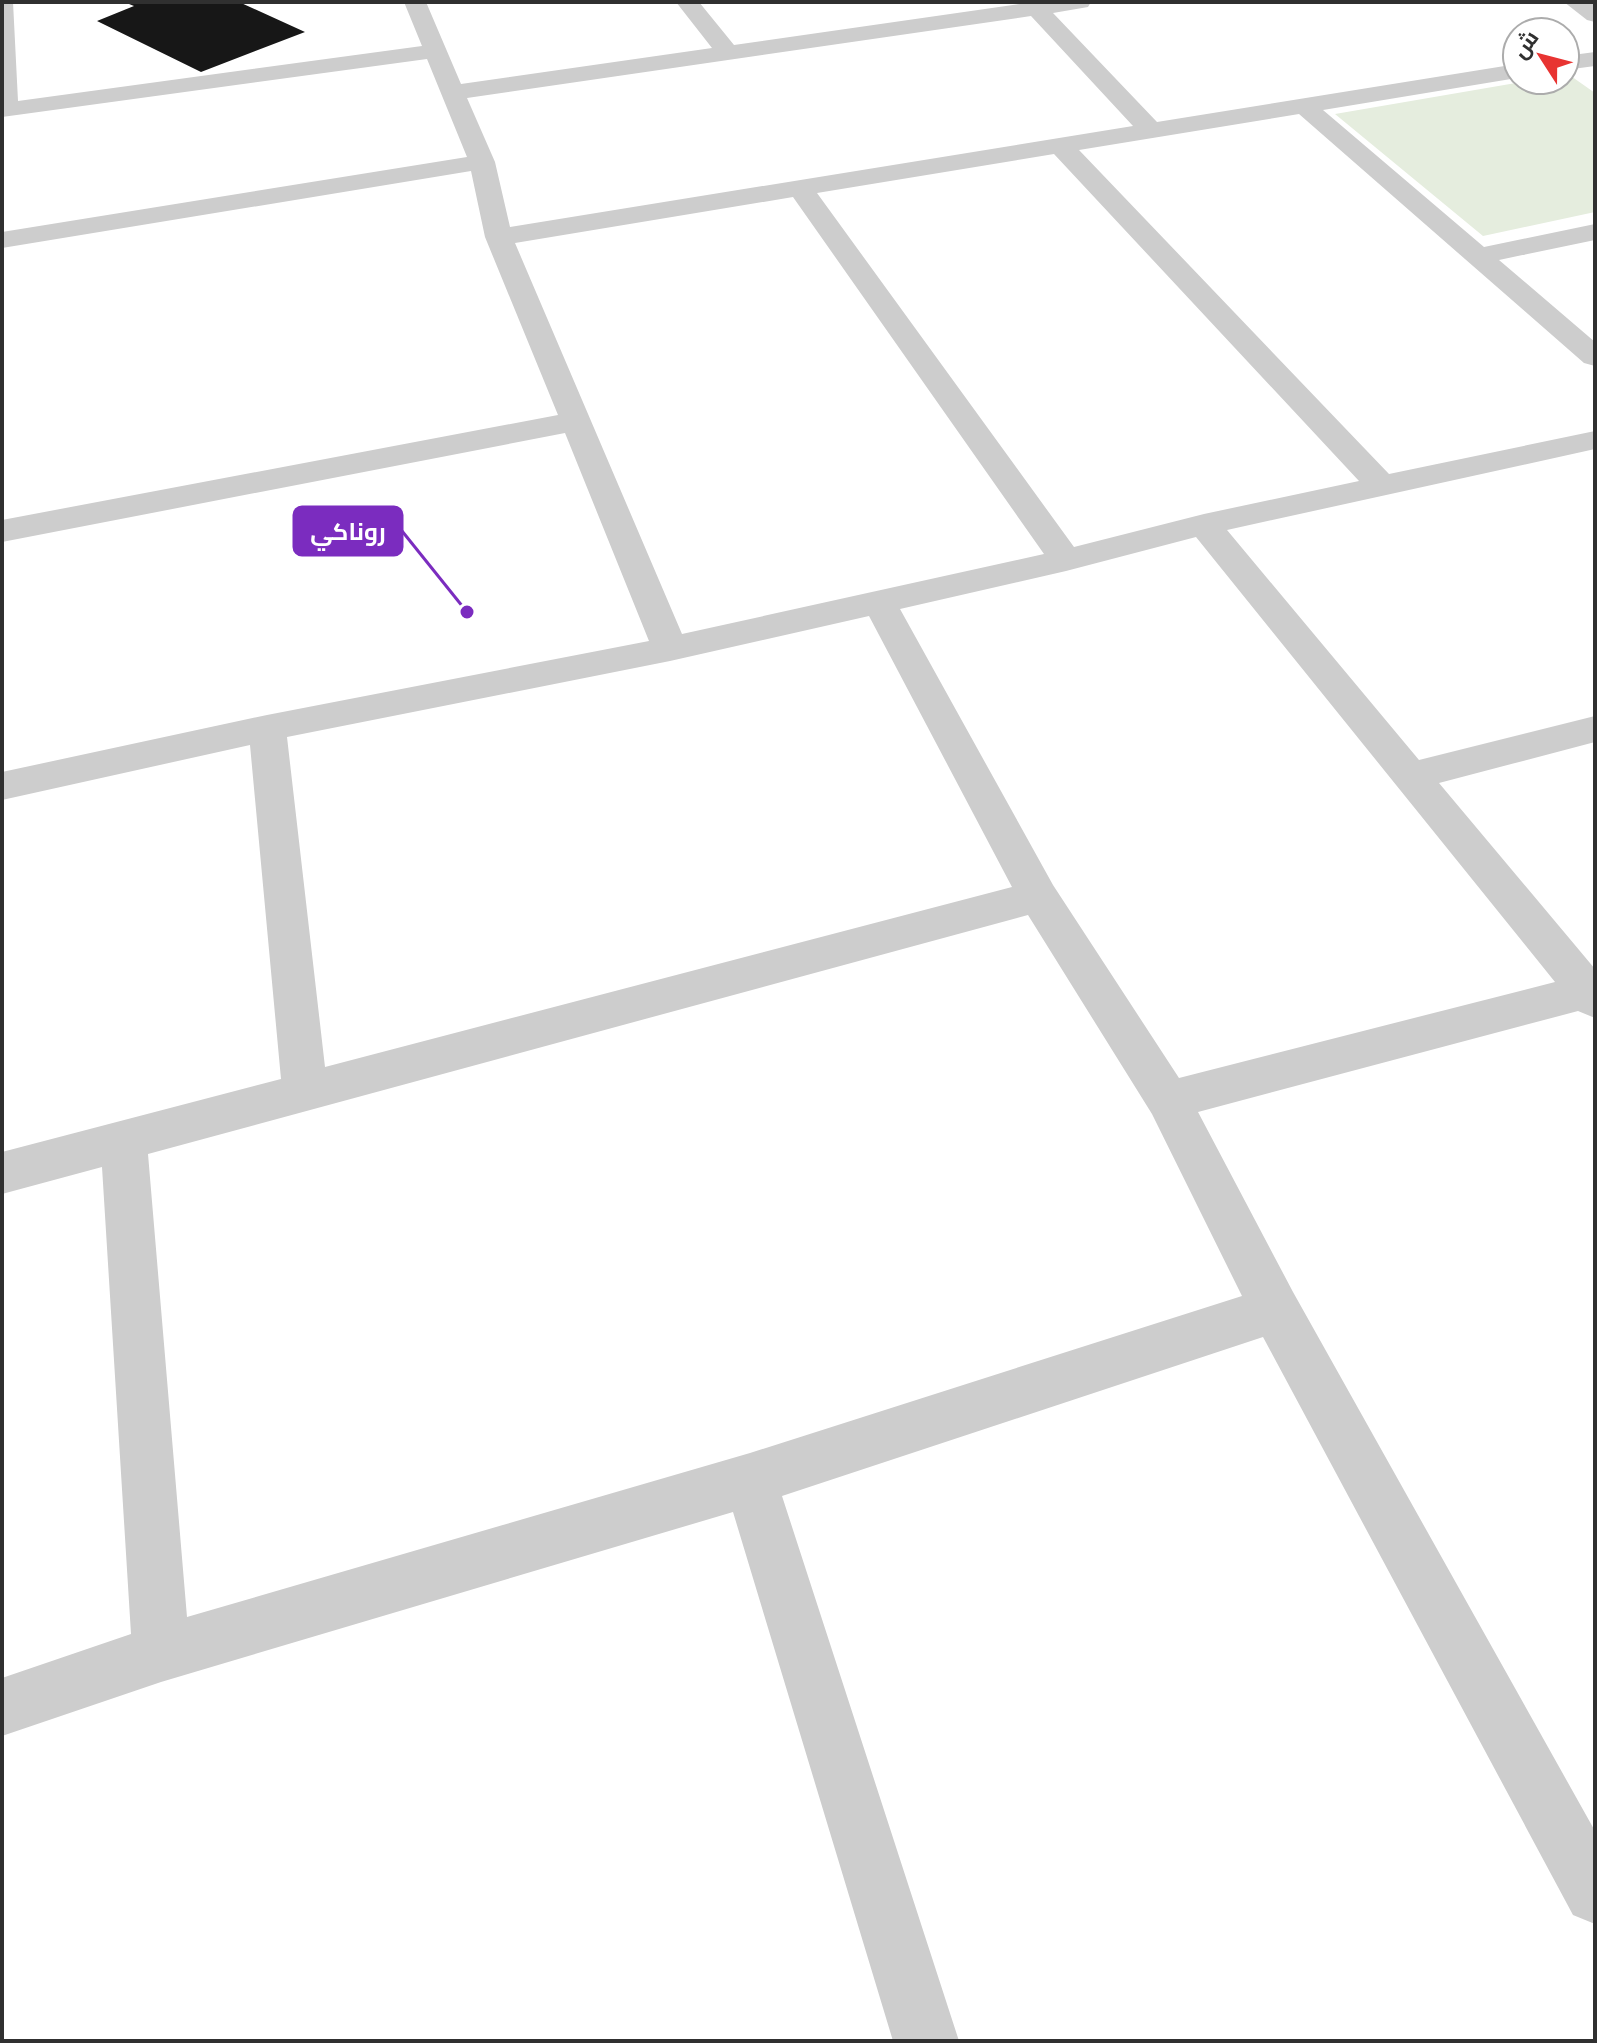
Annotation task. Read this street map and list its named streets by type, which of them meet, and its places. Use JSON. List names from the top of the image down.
{
  "places": ["روناكي"],
  "north": "top left"
}
